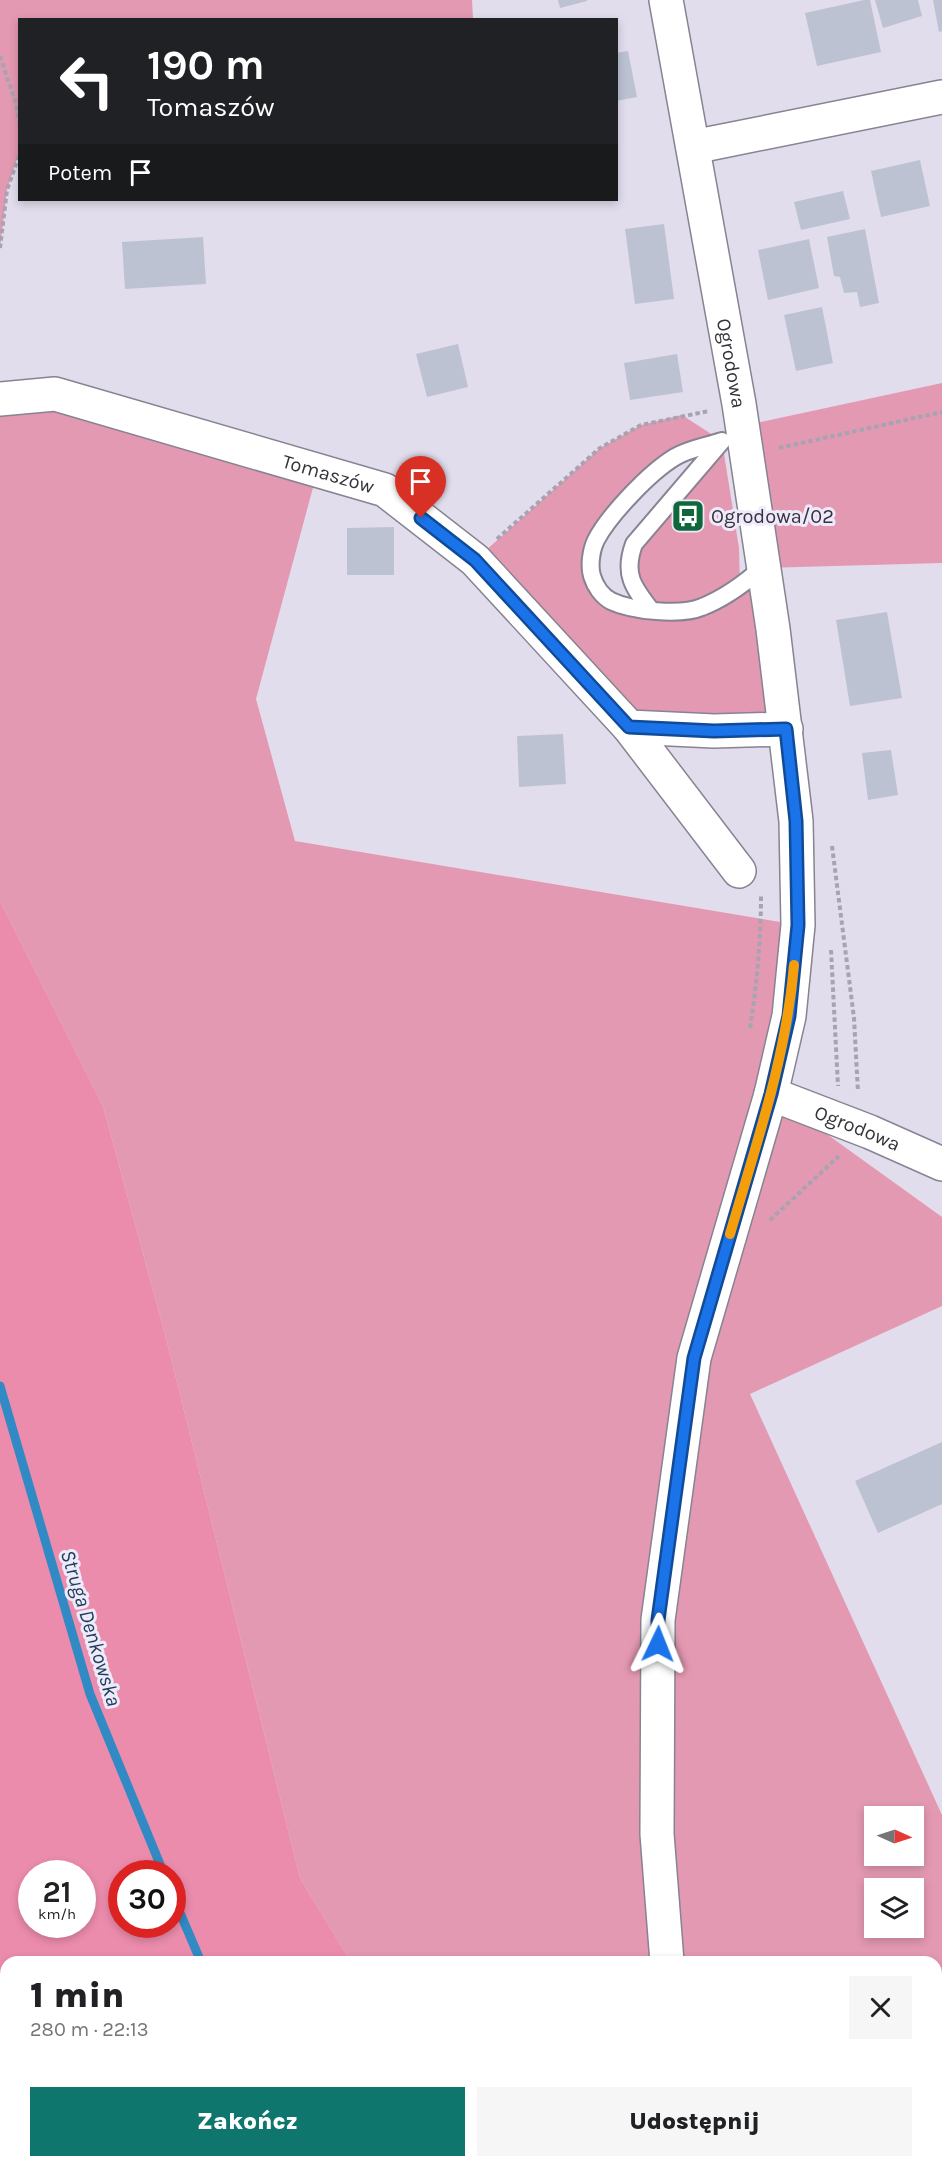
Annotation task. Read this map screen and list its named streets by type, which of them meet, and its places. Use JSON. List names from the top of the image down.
{
  "streets": {
    "street": ["Ogrodowa", "Tomaszów"]
  },
  "water": ["Struga Denkowska"],
  "places": {
    "bus stop": ["Ogrodowa/02"]
  },
  "north": "right",
  "page": {
    "turn": ["190 m", "Tomaszów"],
    "then": "Potem",
    "speed": "21 km/h",
    "limit": "30",
    "heading": ["1 min", "280 m · 22:13"],
    "buttons": ["Zakończ", "Udostępnij"]
  }
}
